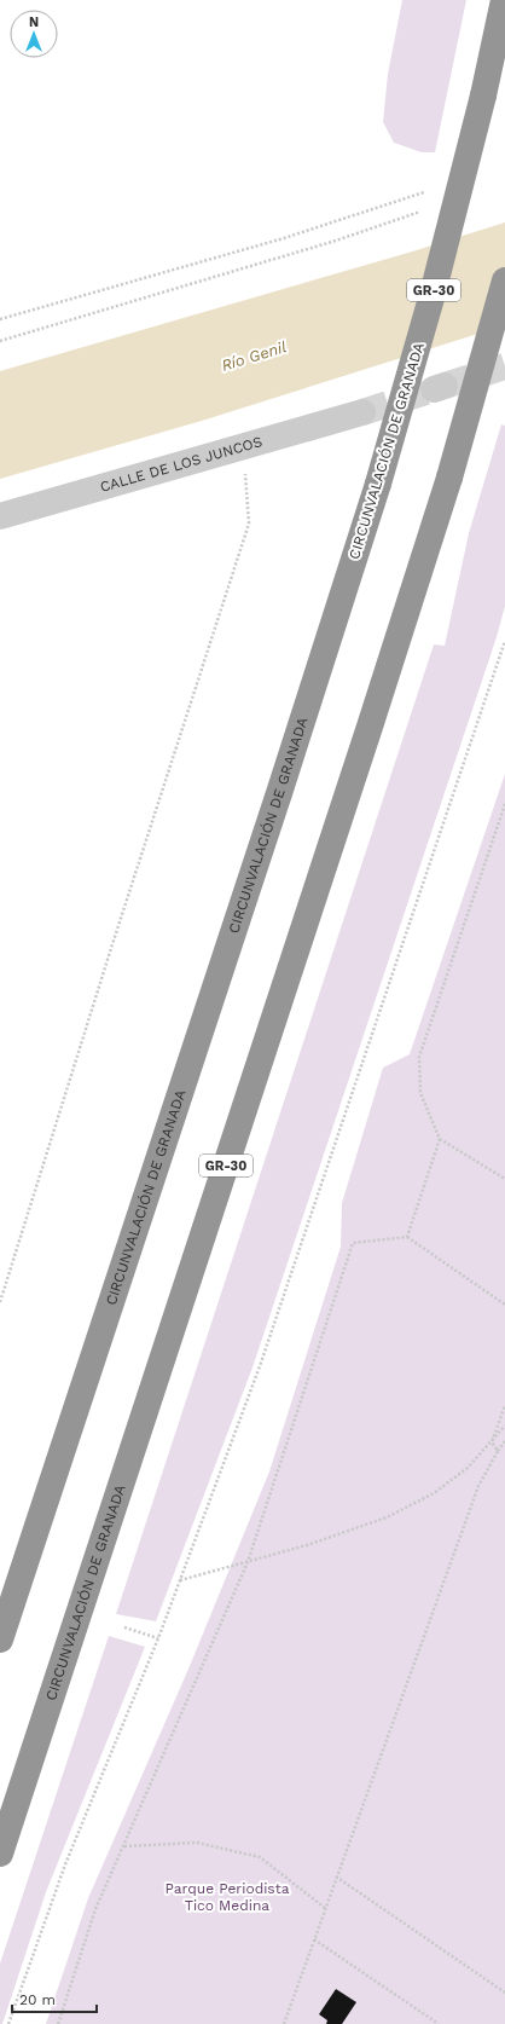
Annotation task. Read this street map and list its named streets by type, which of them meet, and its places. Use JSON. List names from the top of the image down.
{
  "streets": {
    "highway": ["GR-30", "CIRCUNVALACIÓN DE GRANADA"],
    "street": ["CALLE DE LOS JUNCOS"]
  },
  "water": ["Río Genil"],
  "parks": ["Parque Periodista Tico Medina"],
  "scale_bar": "20 m",
  "north": "top"
}
